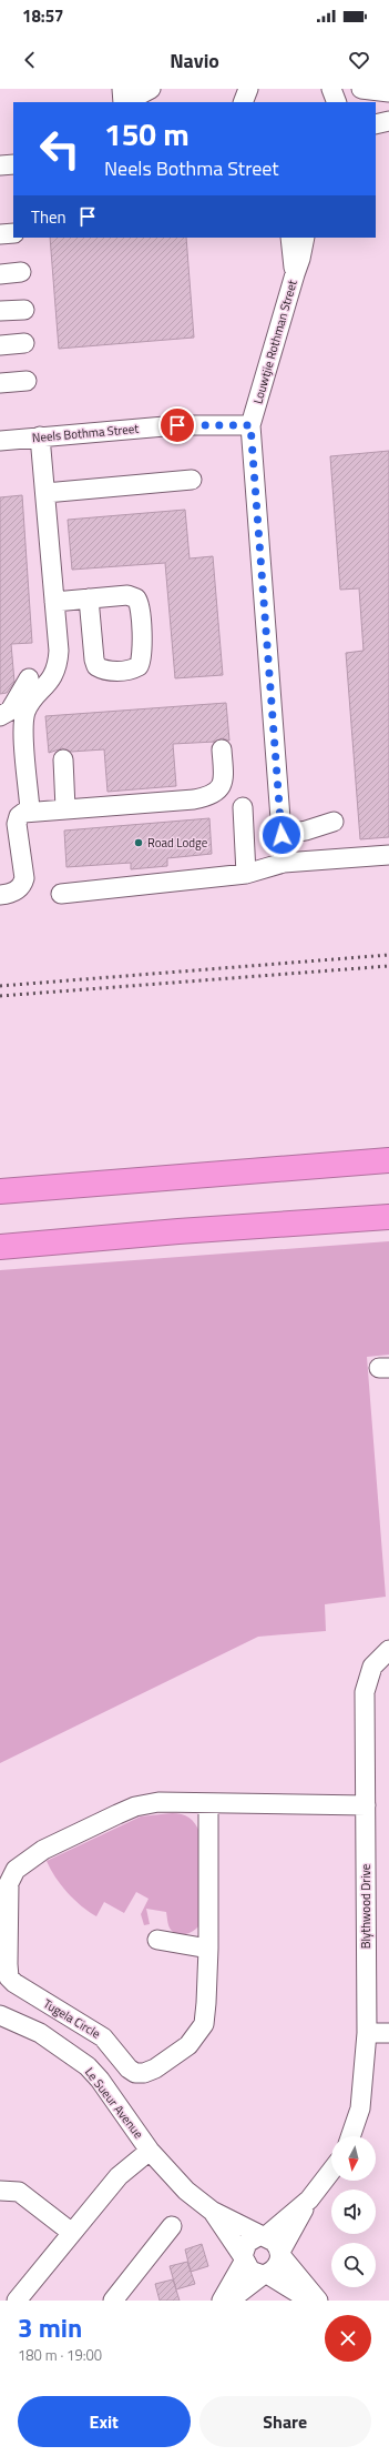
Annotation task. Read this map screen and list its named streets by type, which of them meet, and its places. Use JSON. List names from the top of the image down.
{
  "streets": {
    "street": [
      "Louwtjie Rothman Street",
      "Neels Bothma Street",
      "Blythwood Drive",
      "Tugela Circle",
      "Le Sueur Avenue"
    ]
  },
  "crossings": [
    ["Louwtjie Rothman Street", "Neels Bothma Street"],
    ["Blythwood Drive", "Tugela Circle"]
  ],
  "places": ["Road Lodge"],
  "north": "bottom",
  "page": {
    "status": "18:57",
    "header": "Navio",
    "turn": ["150 m", "Neels Bothma Street"],
    "then": "Then",
    "heading": ["3 min", "180 m · 19:00"],
    "buttons": ["Exit", "Share"]
  }
}
